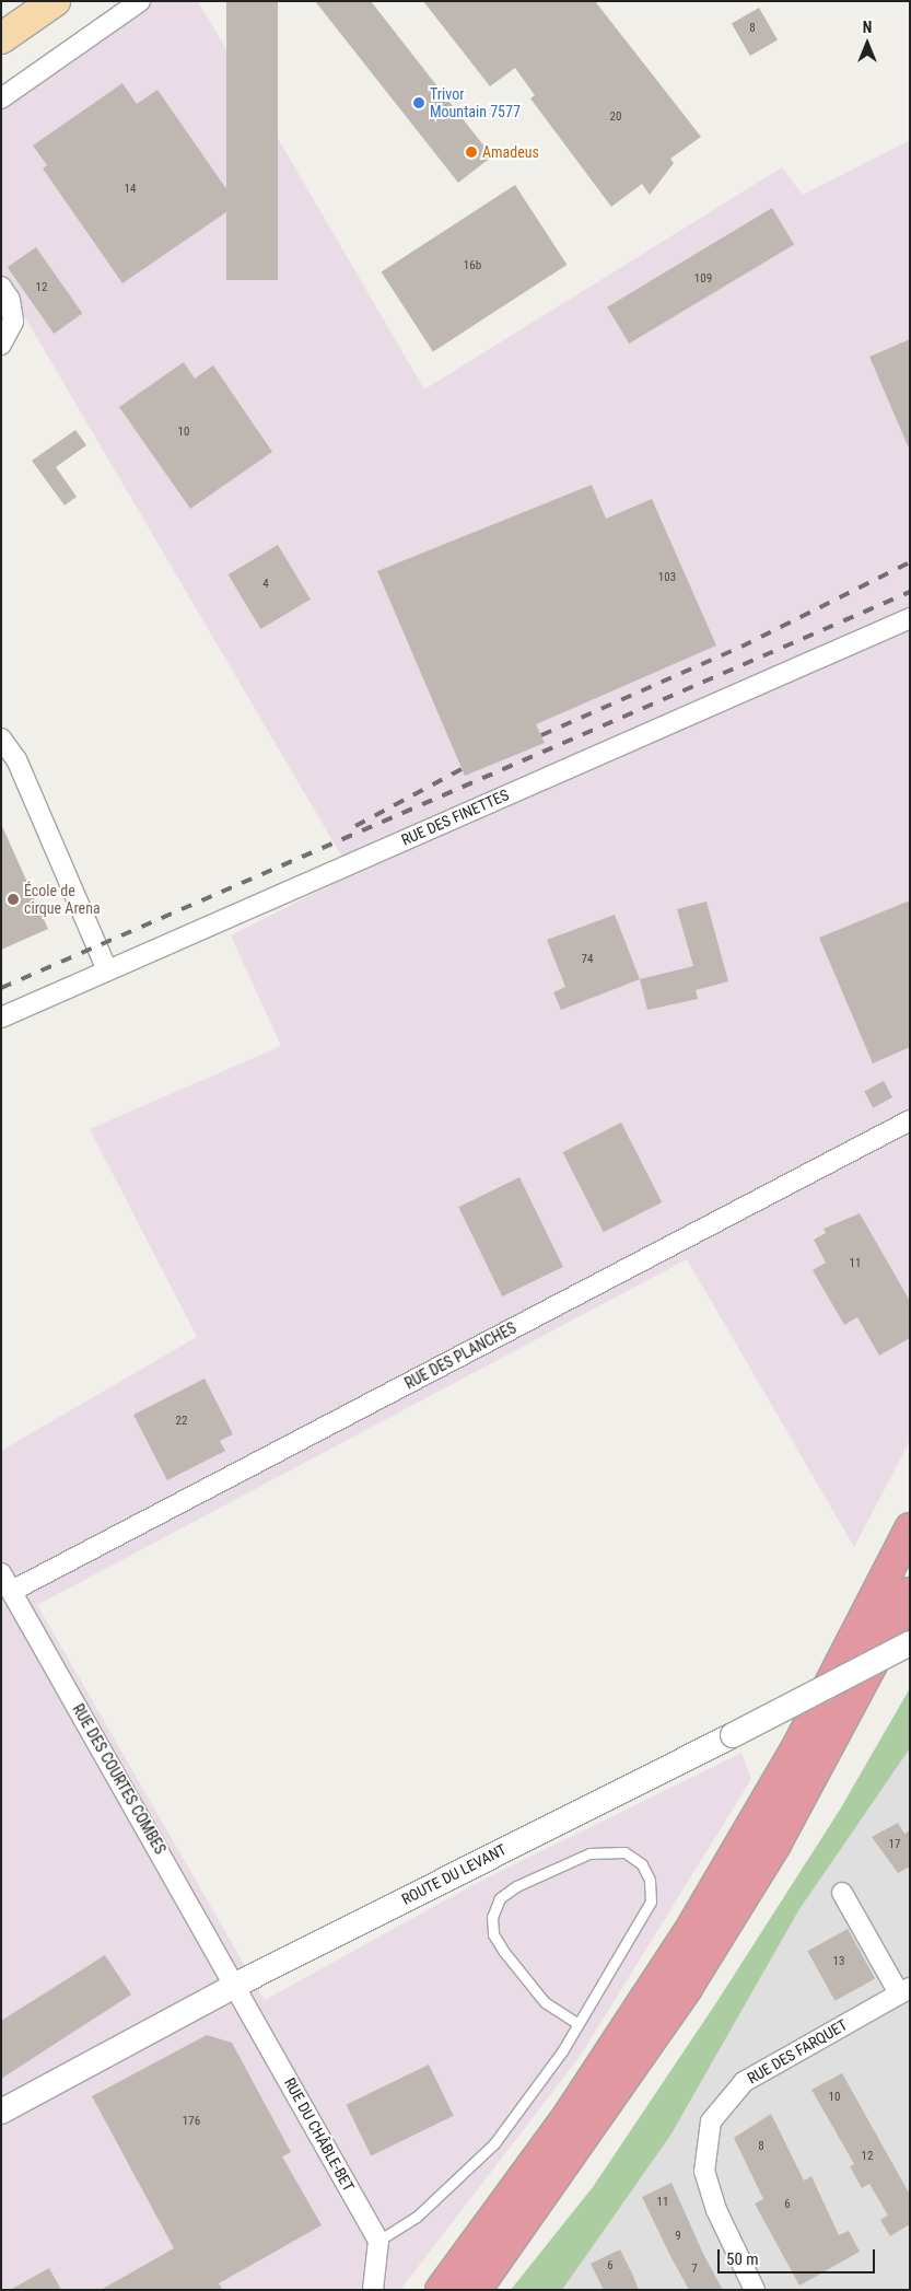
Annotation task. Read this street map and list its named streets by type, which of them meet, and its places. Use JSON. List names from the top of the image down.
{
  "streets": {
    "street": [
      "RUE DES FINETTES",
      "RUE DES PLANCHES",
      "RUE DES COURTES COMBES",
      "ROUTE DU LEVANT",
      "RUE DES FARQUET",
      "RUE DU CHÂBLE-BET"
    ]
  },
  "crossings": [
    ["RUE DES PLANCHES", "RUE DES COURTES COMBES"],
    ["RUE DES COURTES COMBES", "ROUTE DU LEVANT"],
    ["RUE DES COURTES COMBES", "RUE DU CHÂBLE-BET"],
    ["ROUTE DU LEVANT", "RUE DU CHÂBLE-BET"]
  ],
  "places": ["Trivor Mountain 7577", "Amadeus", "École de cirque Arena"],
  "house_numbers": [
    "8",
    "20",
    "14",
    "16b",
    "109",
    "12",
    "10",
    "103",
    "4",
    "74",
    "11",
    "22",
    "17",
    "13",
    "10",
    "176",
    "8",
    "12",
    "11",
    "6",
    "9",
    "6",
    "7"
  ],
  "scale_bar": "50 m",
  "north": "top"
}
